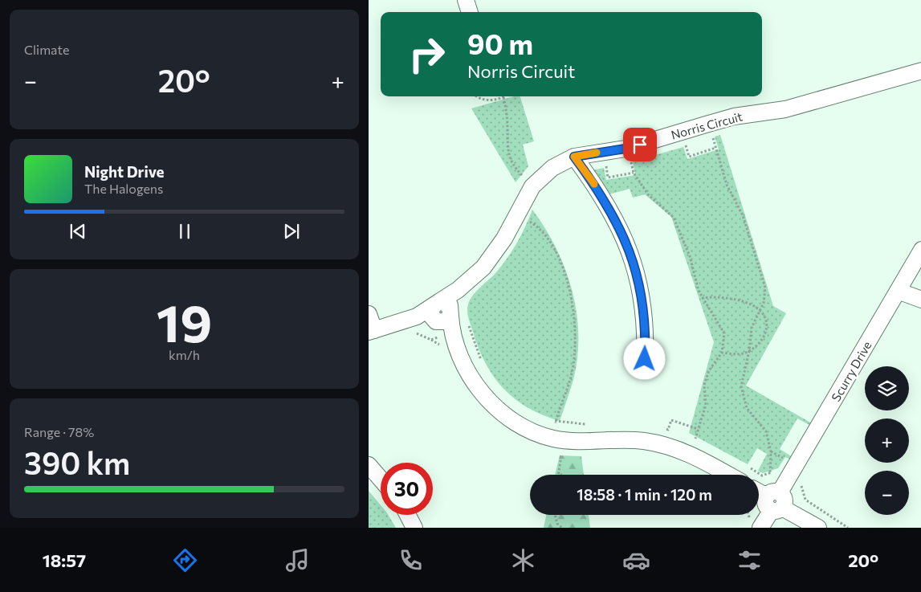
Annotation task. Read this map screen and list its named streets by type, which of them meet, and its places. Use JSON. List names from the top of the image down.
{
  "streets": {
    "street": ["Norris Circuit", "Scurry Drive"]
  },
  "page": {
    "tile": [
      "Climate",
      ["19", "km/h"],
      ["Range · 78%", "390 km"]
    ],
    "turn": ["90 m", "Norris Circuit"],
    "heat": ["−", "20°", "+"],
    "song": ["Night Drive", "The Halogens"],
    "map_buttons": ["+", "−"],
    "limit": "30",
    "trip": "18:58 · 1 min · 120 m",
    "tabs": ["18:57", "20°"]
  }
}
